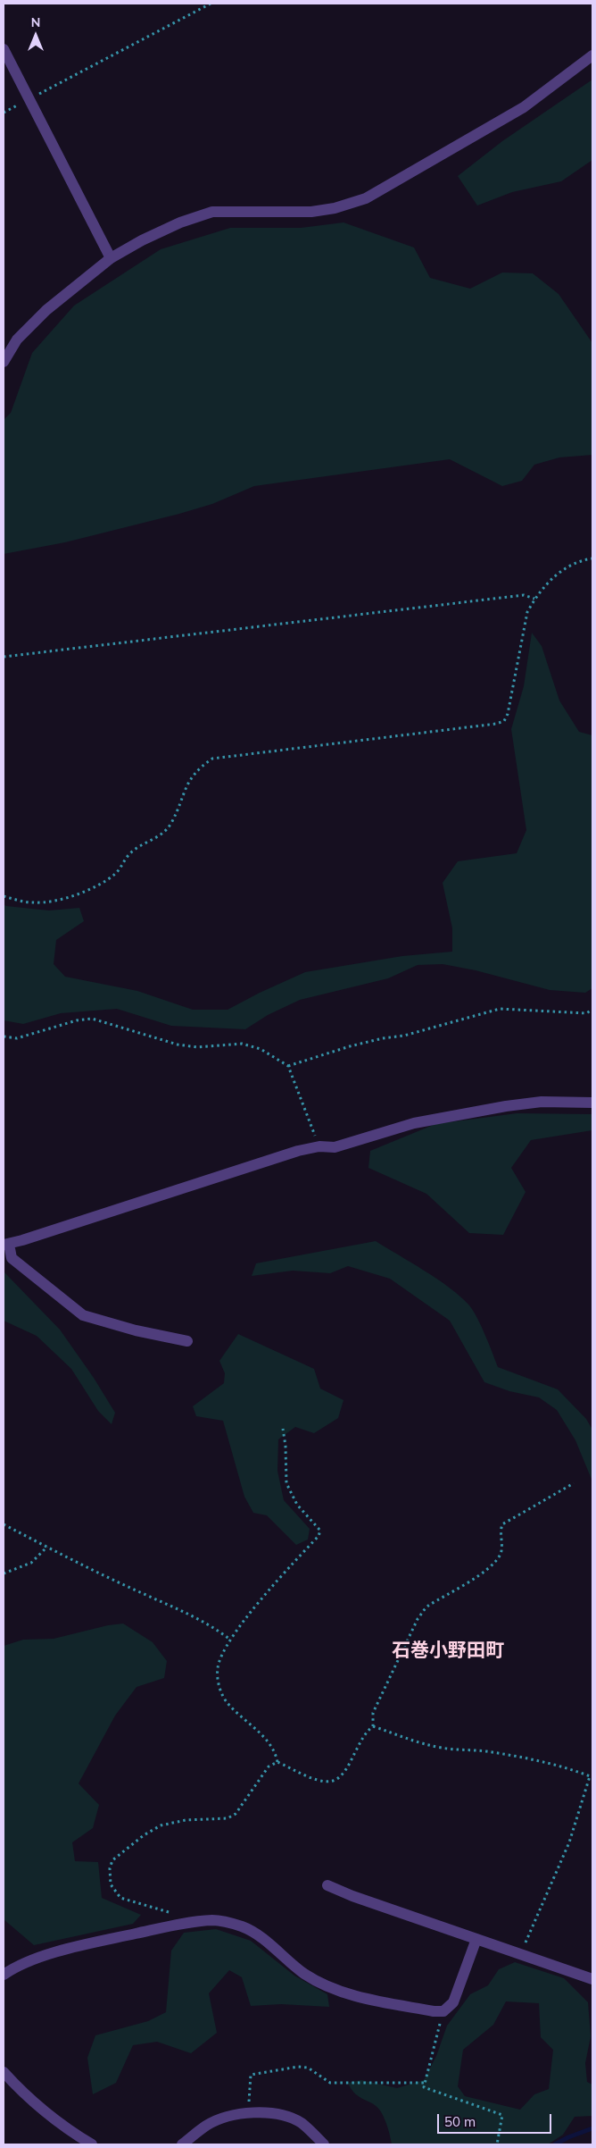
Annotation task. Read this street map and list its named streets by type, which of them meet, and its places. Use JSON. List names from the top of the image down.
{
  "districts": ["石巻小野田町"],
  "scale_bar": "50 m",
  "north": "top"
}
